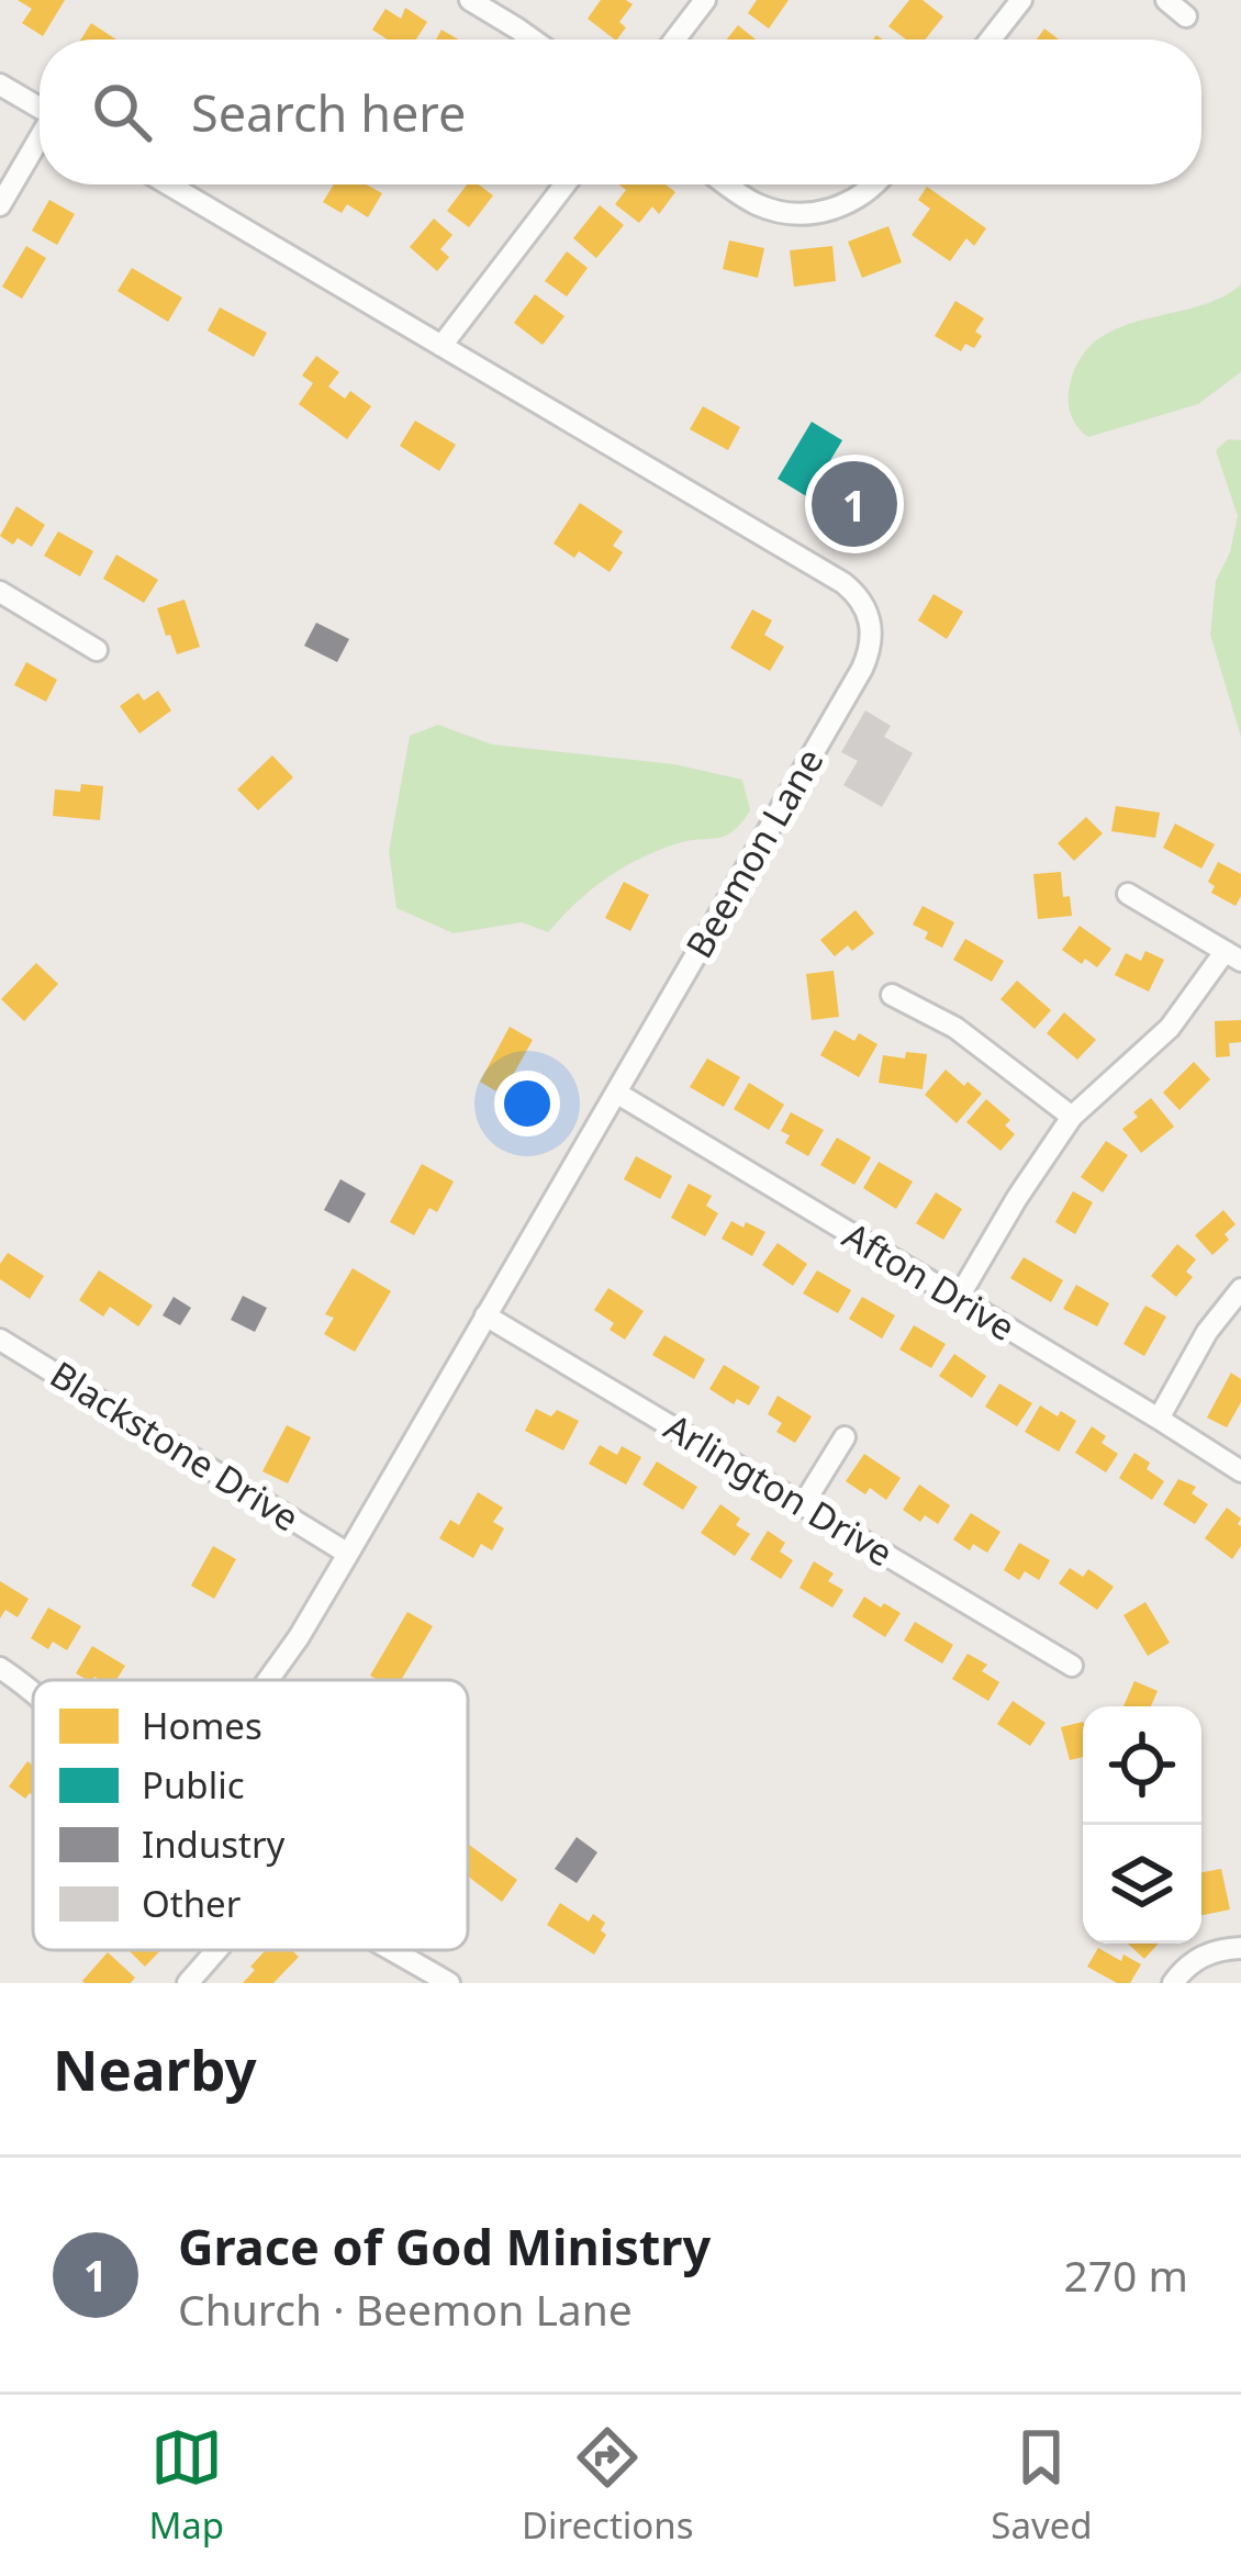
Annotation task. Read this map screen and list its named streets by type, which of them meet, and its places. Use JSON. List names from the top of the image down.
{
  "streets": {
    "street": [
      "Beemon Lane",
      "Afton Drive",
      "Blackstone Drive",
      "Arlington Drive"
    ]
  },
  "crossings": [
    ["Beemon Lane", "Afton Drive"],
    ["Beemon Lane", "Blackstone Drive"],
    ["Beemon Lane", "Arlington Drive"]
  ],
  "legend": [
    "Homes",
    "Public",
    "Industry",
    "Other"
  ],
  "page": {
    "search": "Search here",
    "pins": "1",
    "heading": "Nearby",
    "list": [
      {
        "mark": "1",
        "name": "Grace of God Ministry",
        "note": "Church · Beemon Lane",
        "value": "270 m"
      }
    ],
    "nav": ["Map", "Directions", "Saved"]
  }
}
